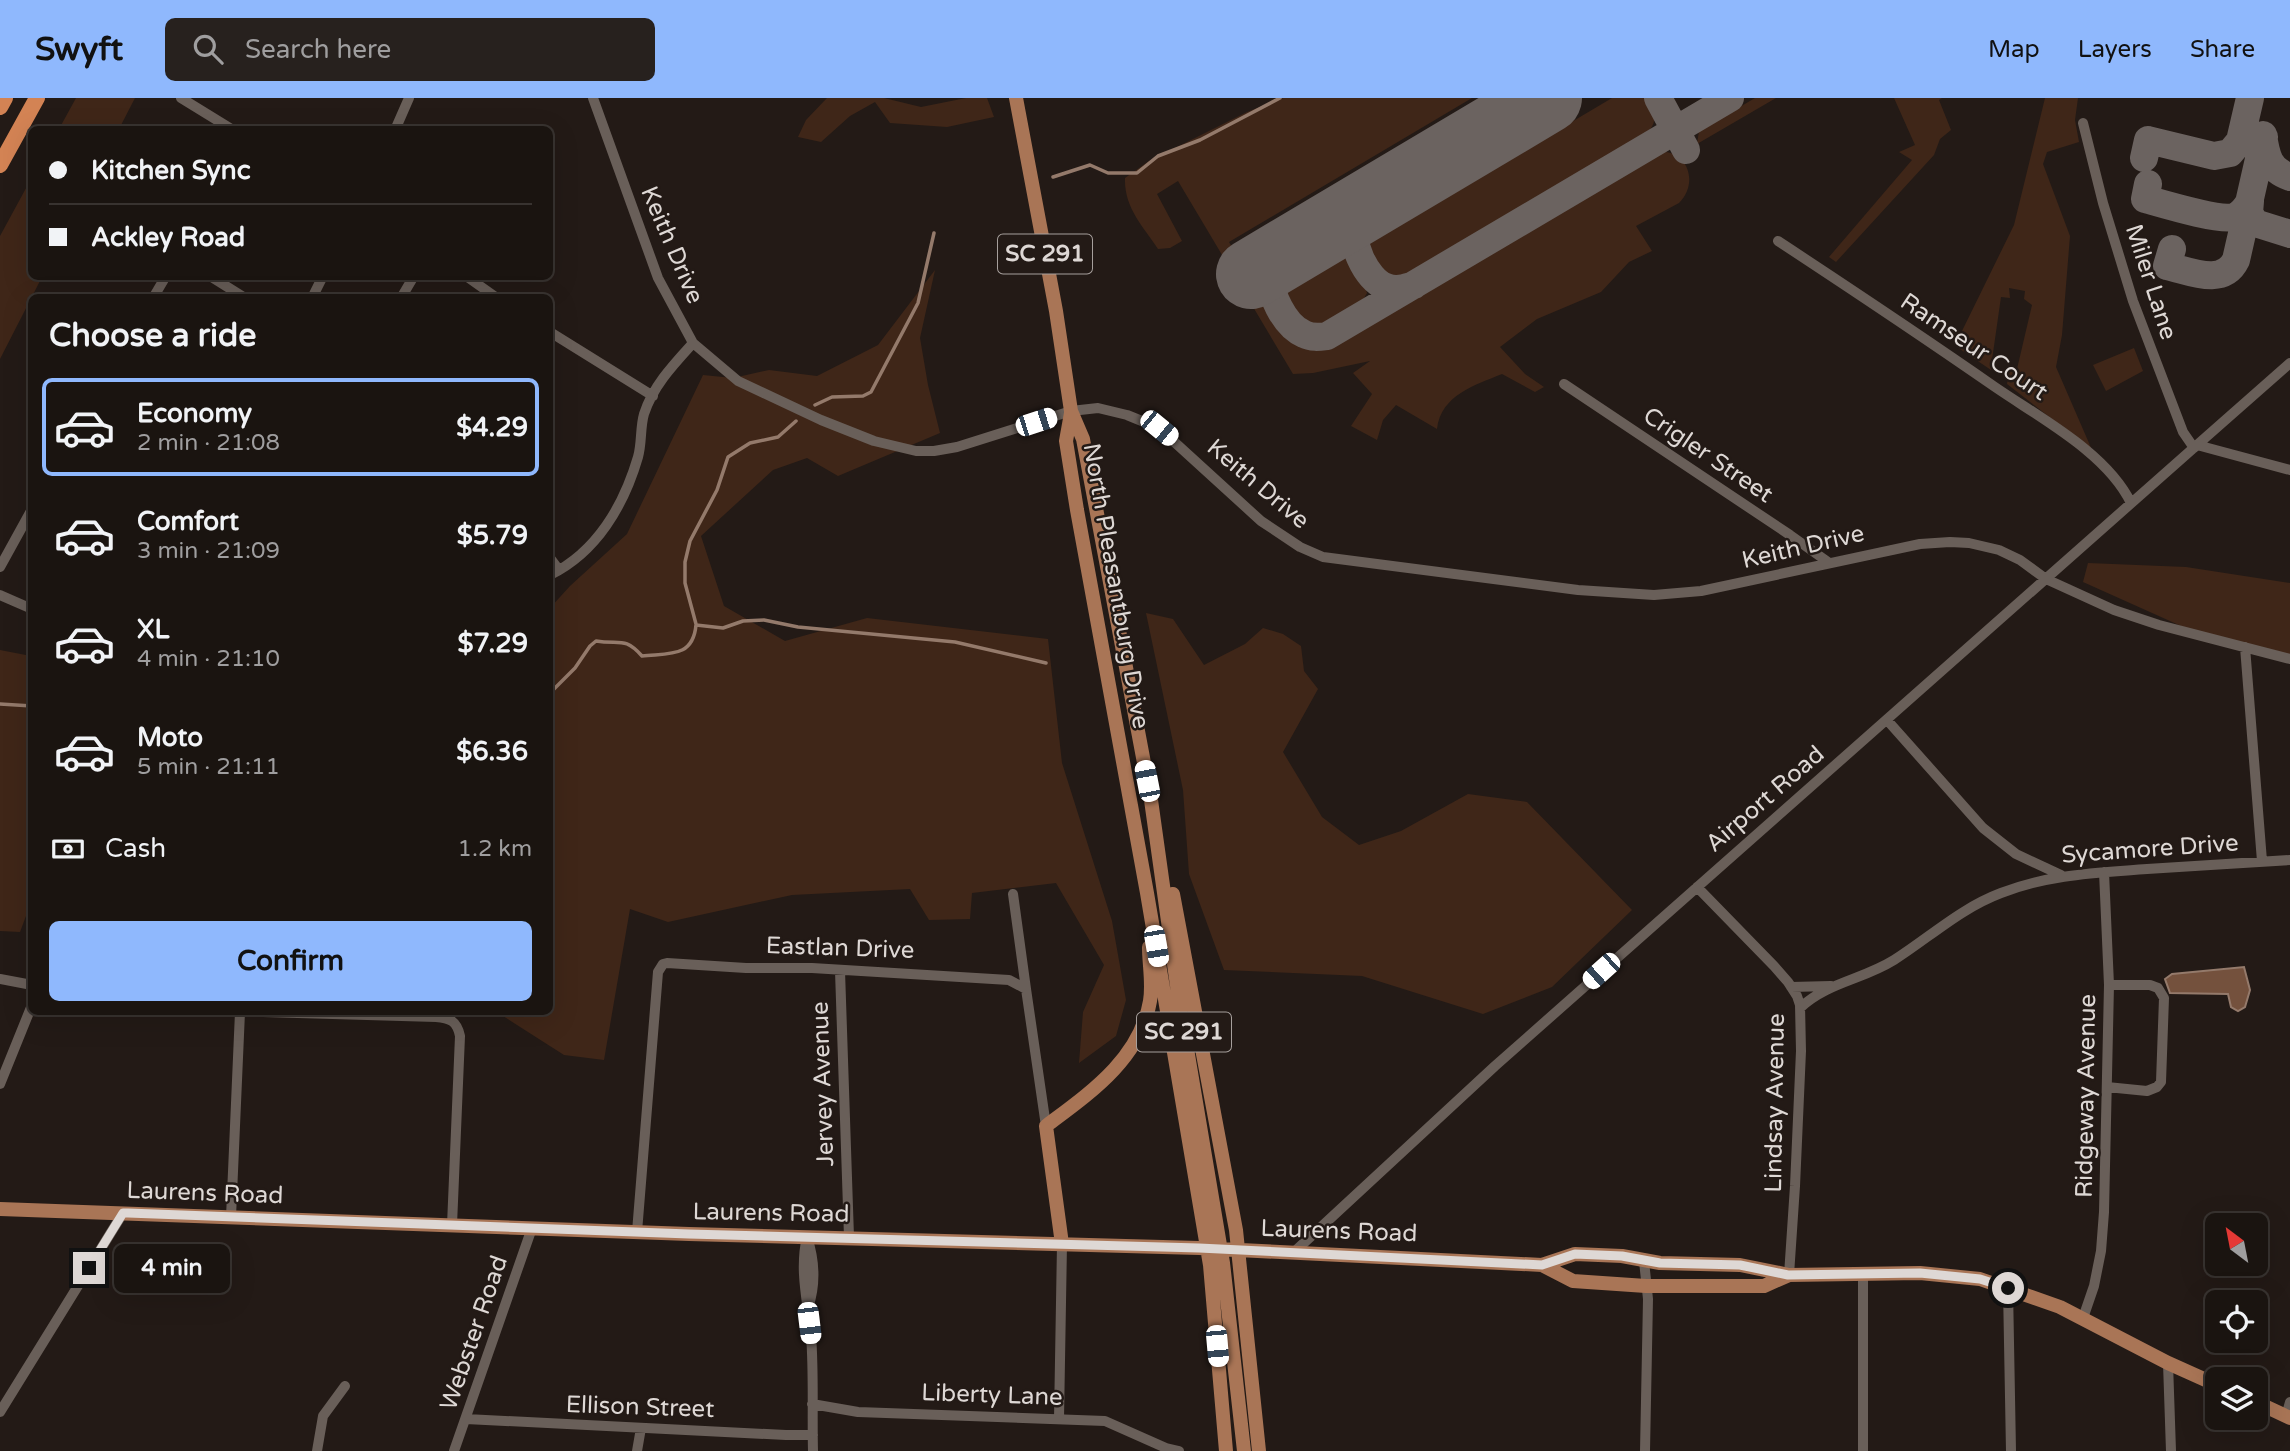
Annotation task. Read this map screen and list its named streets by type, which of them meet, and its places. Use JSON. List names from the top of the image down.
{
  "streets": {
    "main road": ["SC 291", "North Pleasantburg Drive", "Laurens Road"],
    "street": [
      "Keith Drive",
      "Miler Lane",
      "Ramseur Court",
      "Crigler Street",
      "Airport Road",
      "Sycamore Drive",
      "Eastlan Drive",
      "Jervey Avenue",
      "Ridgeway Avenue",
      "Lindsay Avenue",
      "Webster Road",
      "Liberty Lane",
      "Ellison Street"
    ]
  },
  "crossings": [
    ["Keith Drive", "Crigler Street"],
    ["Keith Drive", "North Pleasantburg Drive"],
    ["Keith Drive", "Airport Road"],
    ["SC 291", "North Pleasantburg Drive"],
    ["Miler Lane", "Airport Road"],
    ["Ramseur Court", "Airport Road"],
    ["Airport Road", "Lindsay Avenue"],
    ["Airport Road", "Laurens Road"],
    ["Sycamore Drive", "Ridgeway Avenue"],
    ["Sycamore Drive", "Lindsay Avenue"],
    ["Eastlan Drive", "Jervey Avenue"],
    ["Eastlan Drive", "Laurens Road"],
    ["Jervey Avenue", "Laurens Road"],
    ["Ridgeway Avenue", "Laurens Road"],
    ["Lindsay Avenue", "Laurens Road"],
    ["Laurens Road", "Webster Road"],
    ["Webster Road", "Ellison Street"]
  ],
  "north": "top left",
  "page": {
    "header": "Swyft",
    "search": "Search here",
    "nav": ["Map", "Layers", "Share"],
    "banner": ["Kitchen Sync", "Ackley Road"],
    "heading": "Choose a ride",
    "list": [
      {
        "name": "Economy",
        "note": "2 min · 21:08",
        "value": "$4.29"
      },
      {
        "name": "Comfort",
        "note": "3 min · 21:09",
        "value": "$5.79"
      },
      {
        "name": "XL",
        "note": "4 min · 21:10",
        "value": "$7.29"
      },
      {
        "name": "Moto",
        "note": "5 min · 21:11",
        "value": "$6.36"
      }
    ],
    "pay": ["Cash", "1.2 km"],
    "buttons": "Confirm",
    "bubble": "4 min"
  }
}
